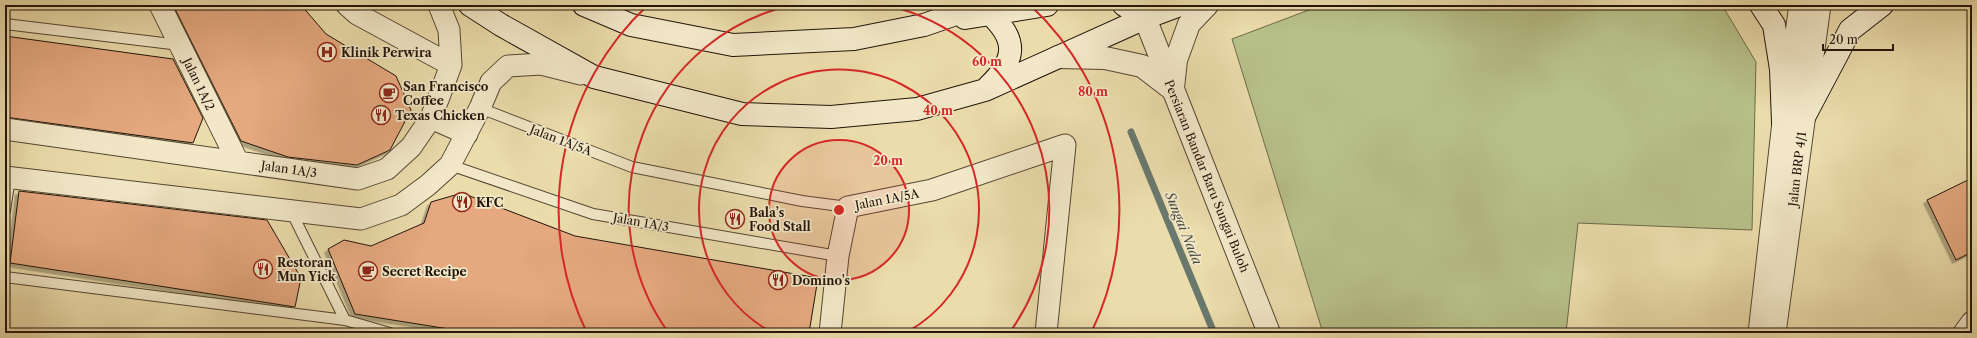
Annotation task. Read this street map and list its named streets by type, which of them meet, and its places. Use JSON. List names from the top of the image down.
{
  "streets": {
    "main road": ["Persiaran Bandar Baru Sungai Buloh"],
    "street": [
      "Jalan 1A/2",
      "Jalan 1A/5A",
      "Jalan 1A/3",
      "Jalan BRP 4/1"
    ]
  },
  "crossings": [
    ["Jalan 1A/2", "Jalan 1A/3"]
  ],
  "water": ["Sungai Nada"],
  "places": {
    "hospital": ["Klinik Perwira"],
    "cafe": ["San Francisco Coffee", "Secret Recipe"],
    "restaurant": [
      "Texas Chicken",
      "KFC",
      "Bala’s Food Stall",
      "Restoran Mun Yick",
      "Domino's"
    ]
  },
  "scale_bar": "20 m",
  "rings": [
    "60 m",
    "80 m",
    "40 m",
    "20 m"
  ]
}
